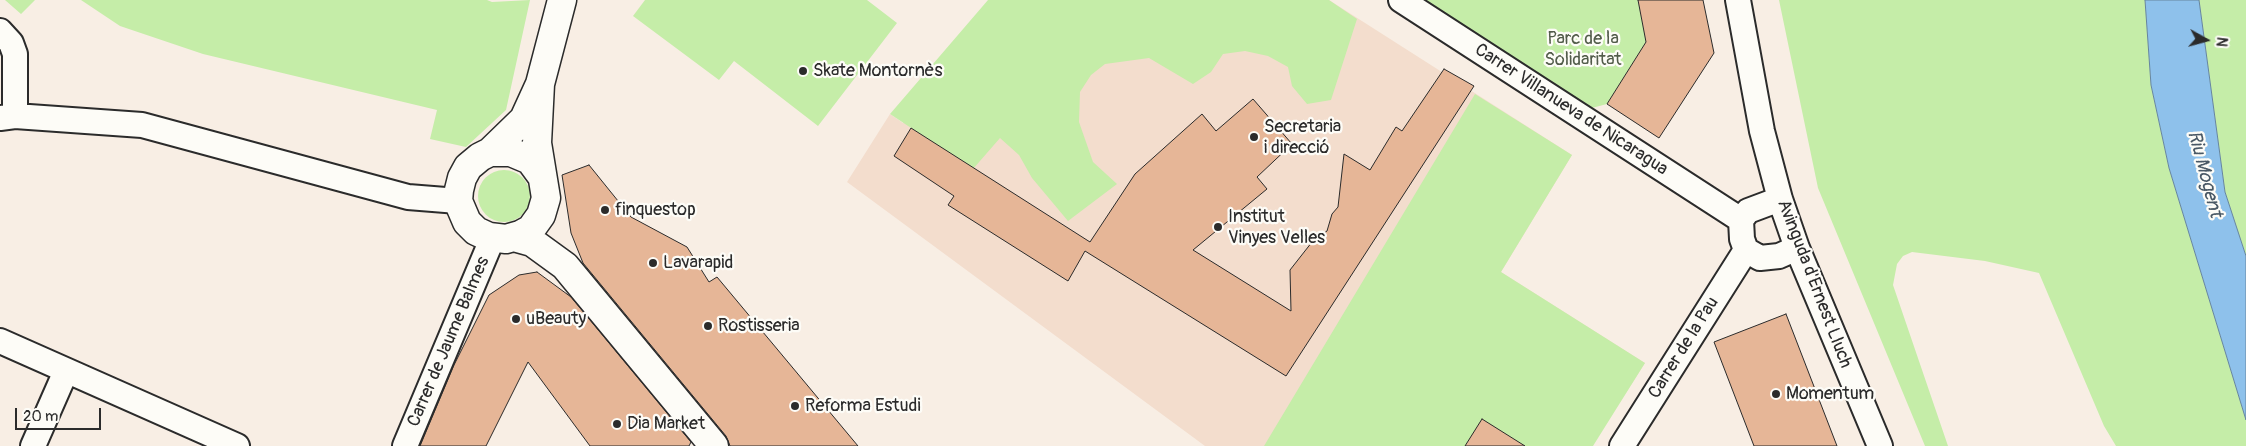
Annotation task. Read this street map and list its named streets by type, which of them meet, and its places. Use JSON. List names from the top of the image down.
{
  "streets": {
    "street": [
      "Carrer Villanueva de Nicaragua",
      "Avinguda d'Ernest Lluch",
      "Carrer de Jaume Balmes",
      "Carrer de la Pau"
    ]
  },
  "crossings": [
    ["Carrer Villanueva de Nicaragua", "Avinguda d'Ernest Lluch"],
    ["Carrer Villanueva de Nicaragua", "Carrer de la Pau"],
    ["Avinguda d'Ernest Lluch", "Carrer de la Pau"]
  ],
  "water": ["Riu Mogent"],
  "parks": ["Parc de la Solidaritat"],
  "places": [
    "Skate Montornès",
    "Secretaria i direcció",
    "finquestop",
    "Institut Vinyes Velles",
    "Lavarapid",
    "uBeauty",
    "Rostisseria",
    "Momentum",
    "Reforma Estudi",
    "Dia Market"
  ],
  "scale_bar": "20 m",
  "north": "right"
}
